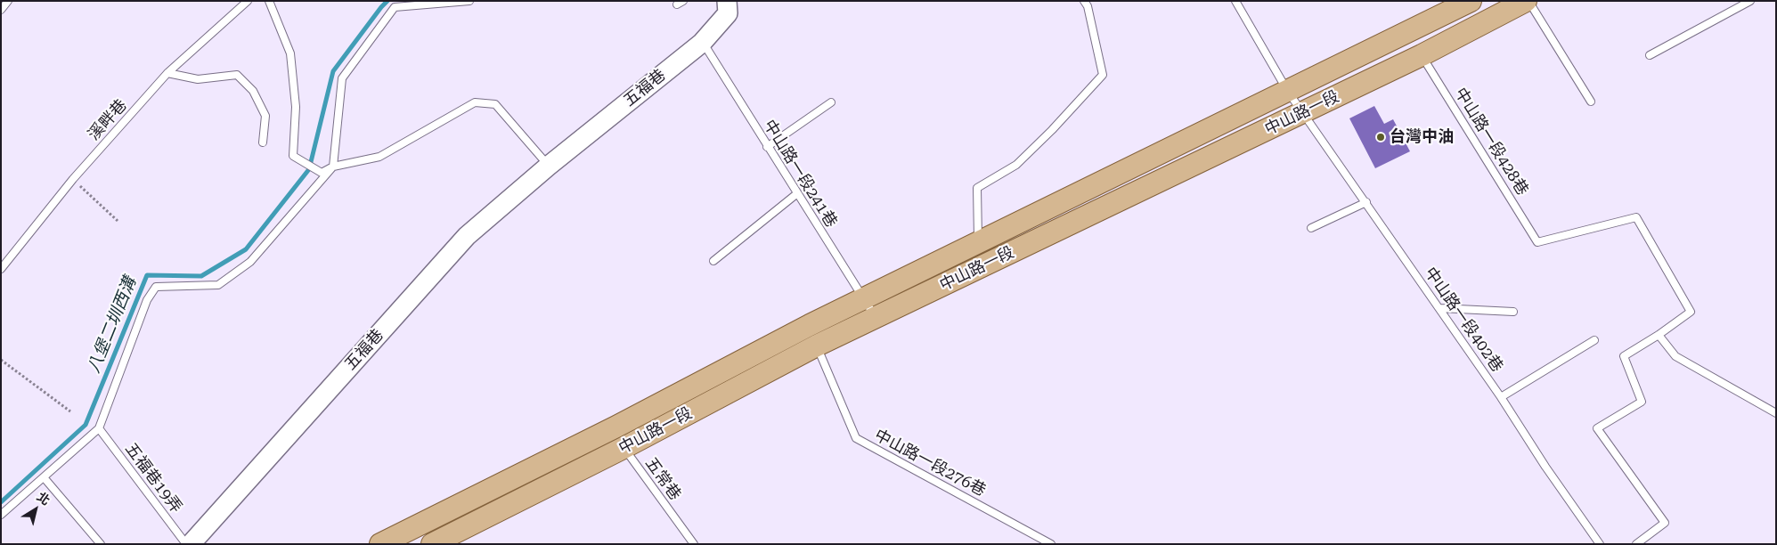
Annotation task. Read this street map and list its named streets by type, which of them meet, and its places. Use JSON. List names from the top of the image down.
{
  "streets": {
    "main road": ["中山路一段"],
    "street": ["五福巷"],
    "lane": [
      "溪畔巷",
      "中山路一段428巷",
      "中山路一段241巷",
      "中山路一段402巷",
      "中山路一段276巷",
      "五福巷19弄",
      "五常巷"
    ]
  },
  "crossings": [
    ["五福巷", "中山路一段241巷"],
    ["中山路一段", "中山路一段428巷"],
    ["中山路一段", "中山路一段241巷"],
    ["中山路一段", "中山路一段402巷"],
    ["中山路一段", "中山路一段276巷"],
    ["中山路一段", "五常巷"]
  ],
  "water": ["八堡二圳西溝"],
  "places": ["台灣中油"],
  "north": "top right"
}
